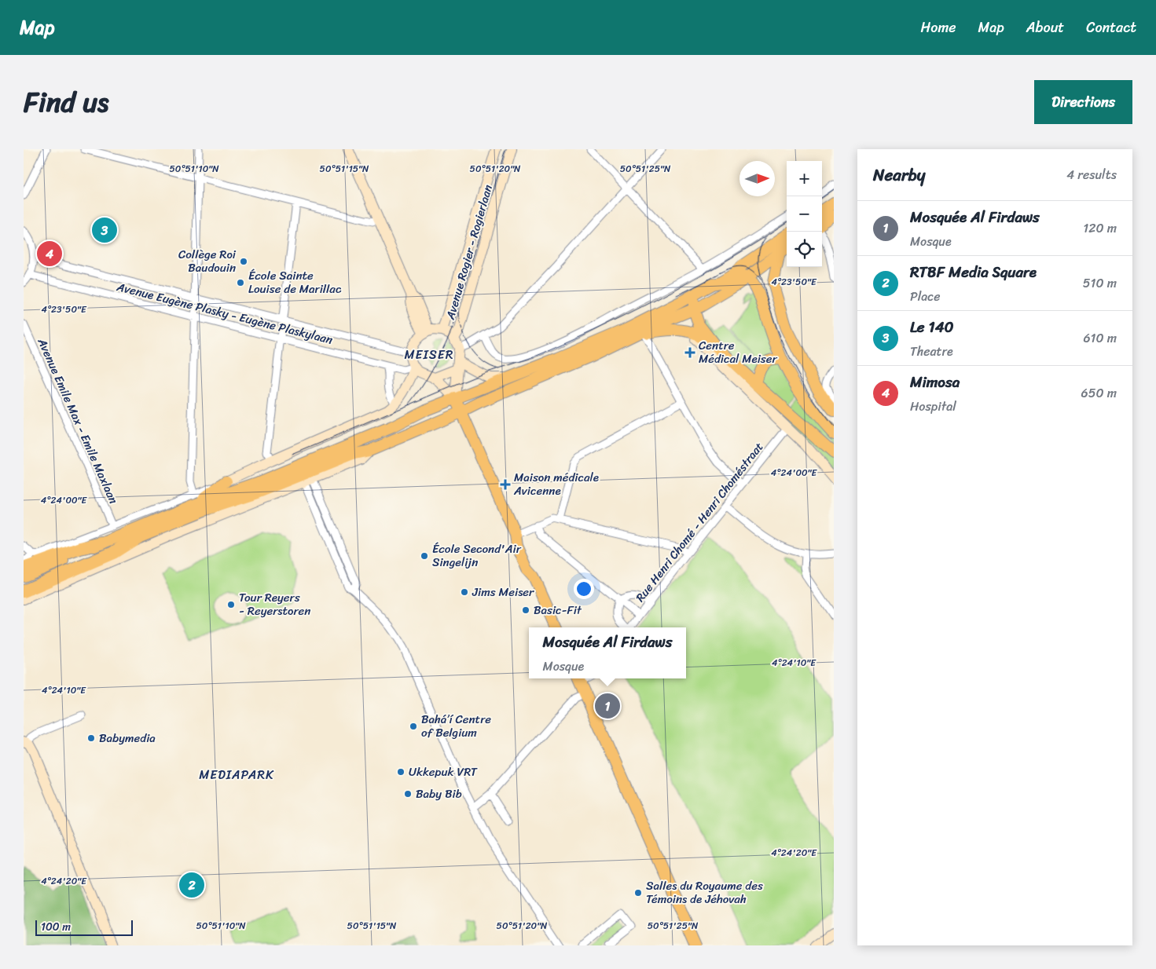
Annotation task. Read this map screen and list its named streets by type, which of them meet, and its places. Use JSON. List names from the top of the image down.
{
  "streets": {
    "street": [
      "Avenue Rogier - Rogierlaan",
      "Avenue Eugène Plasky - Eugène Plaskylaan",
      "Avenue Emile Max - Emile Maxlaan",
      "Rue Henri Chomé - Henri Choméstraat"
    ]
  },
  "crossings": [
    ["Avenue Rogier - Rogierlaan", "Avenue Eugène Plasky - Eugène Plaskylaan"]
  ],
  "districts": ["MEISER", "MEDIAPARK"],
  "places": {
    "other": [
      "Collège Roi Baudouin",
      "École Sainte Louise de Marillac",
      "École Second'Air Singelijn",
      "Jims Meiser",
      "Tour Reyers - Reyerstoren",
      "Basic-Fit",
      "Bahá’í Centre of Belgium",
      "Babymedia",
      "Ukkepuk VRT",
      "Baby Bib",
      "Salles du Royaume des Témoins de Jéhovah"
    ],
    "health": ["Centre Médical Meiser", "Maison médicale Avicenne"]
  },
  "scale_bar": "100 m",
  "north": "right",
  "page": {
    "header": "Map",
    "nav": [
      "Home",
      "Map",
      "About",
      "Contact"
    ],
    "title": "Find us",
    "buttons": "Directions",
    "heading": ["Nearby", "4 results"],
    "map_buttons": ["+", "−"],
    "list": [
      {
        "mark": "1",
        "name": "Mosquée Al Firdaws",
        "note": "Mosque",
        "value": "120 m"
      },
      {
        "mark": "2",
        "name": "RTBF Media Square",
        "note": "Place",
        "value": "510 m"
      },
      {
        "mark": "3",
        "name": "Le 140",
        "note": "Theatre",
        "value": "610 m"
      },
      {
        "mark": "4",
        "name": "Mimosa",
        "note": "Hospital",
        "value": "650 m"
      }
    ],
    "pins": [
      "3",
      "4",
      "1",
      "2"
    ],
    "popup": ["Mosquée Al Firdaws", "Mosque"],
    "scale": "100 m"
  },
  "coordinates": [
    "50°51'10\"N",
    "50°51'15\"N",
    "50°51'20\"N",
    "50°51'25\"N",
    "4°23'50\"E",
    "4°24'00\"E",
    "4°24'10\"E",
    "4°24'20\"E"
  ]
}
